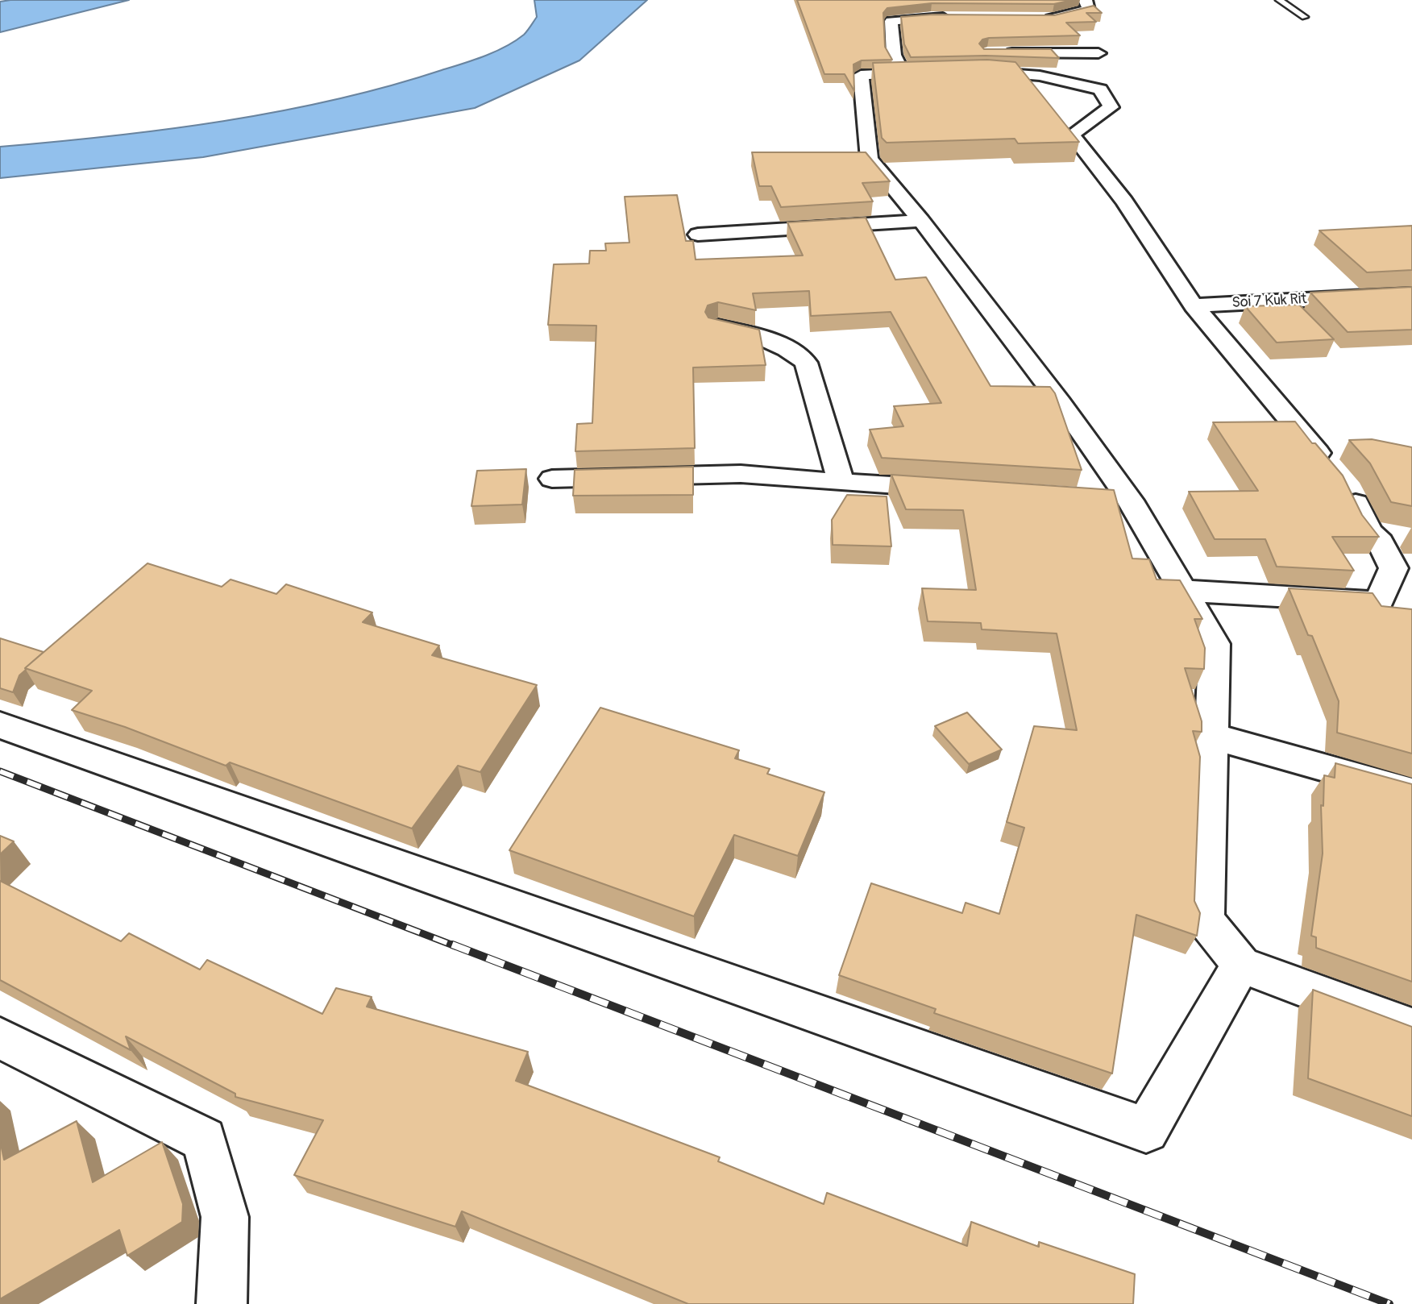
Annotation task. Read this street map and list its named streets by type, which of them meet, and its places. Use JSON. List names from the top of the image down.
{
  "streets": {
    "street": ["Soi 7 Kuk Rit"]
  }
}
